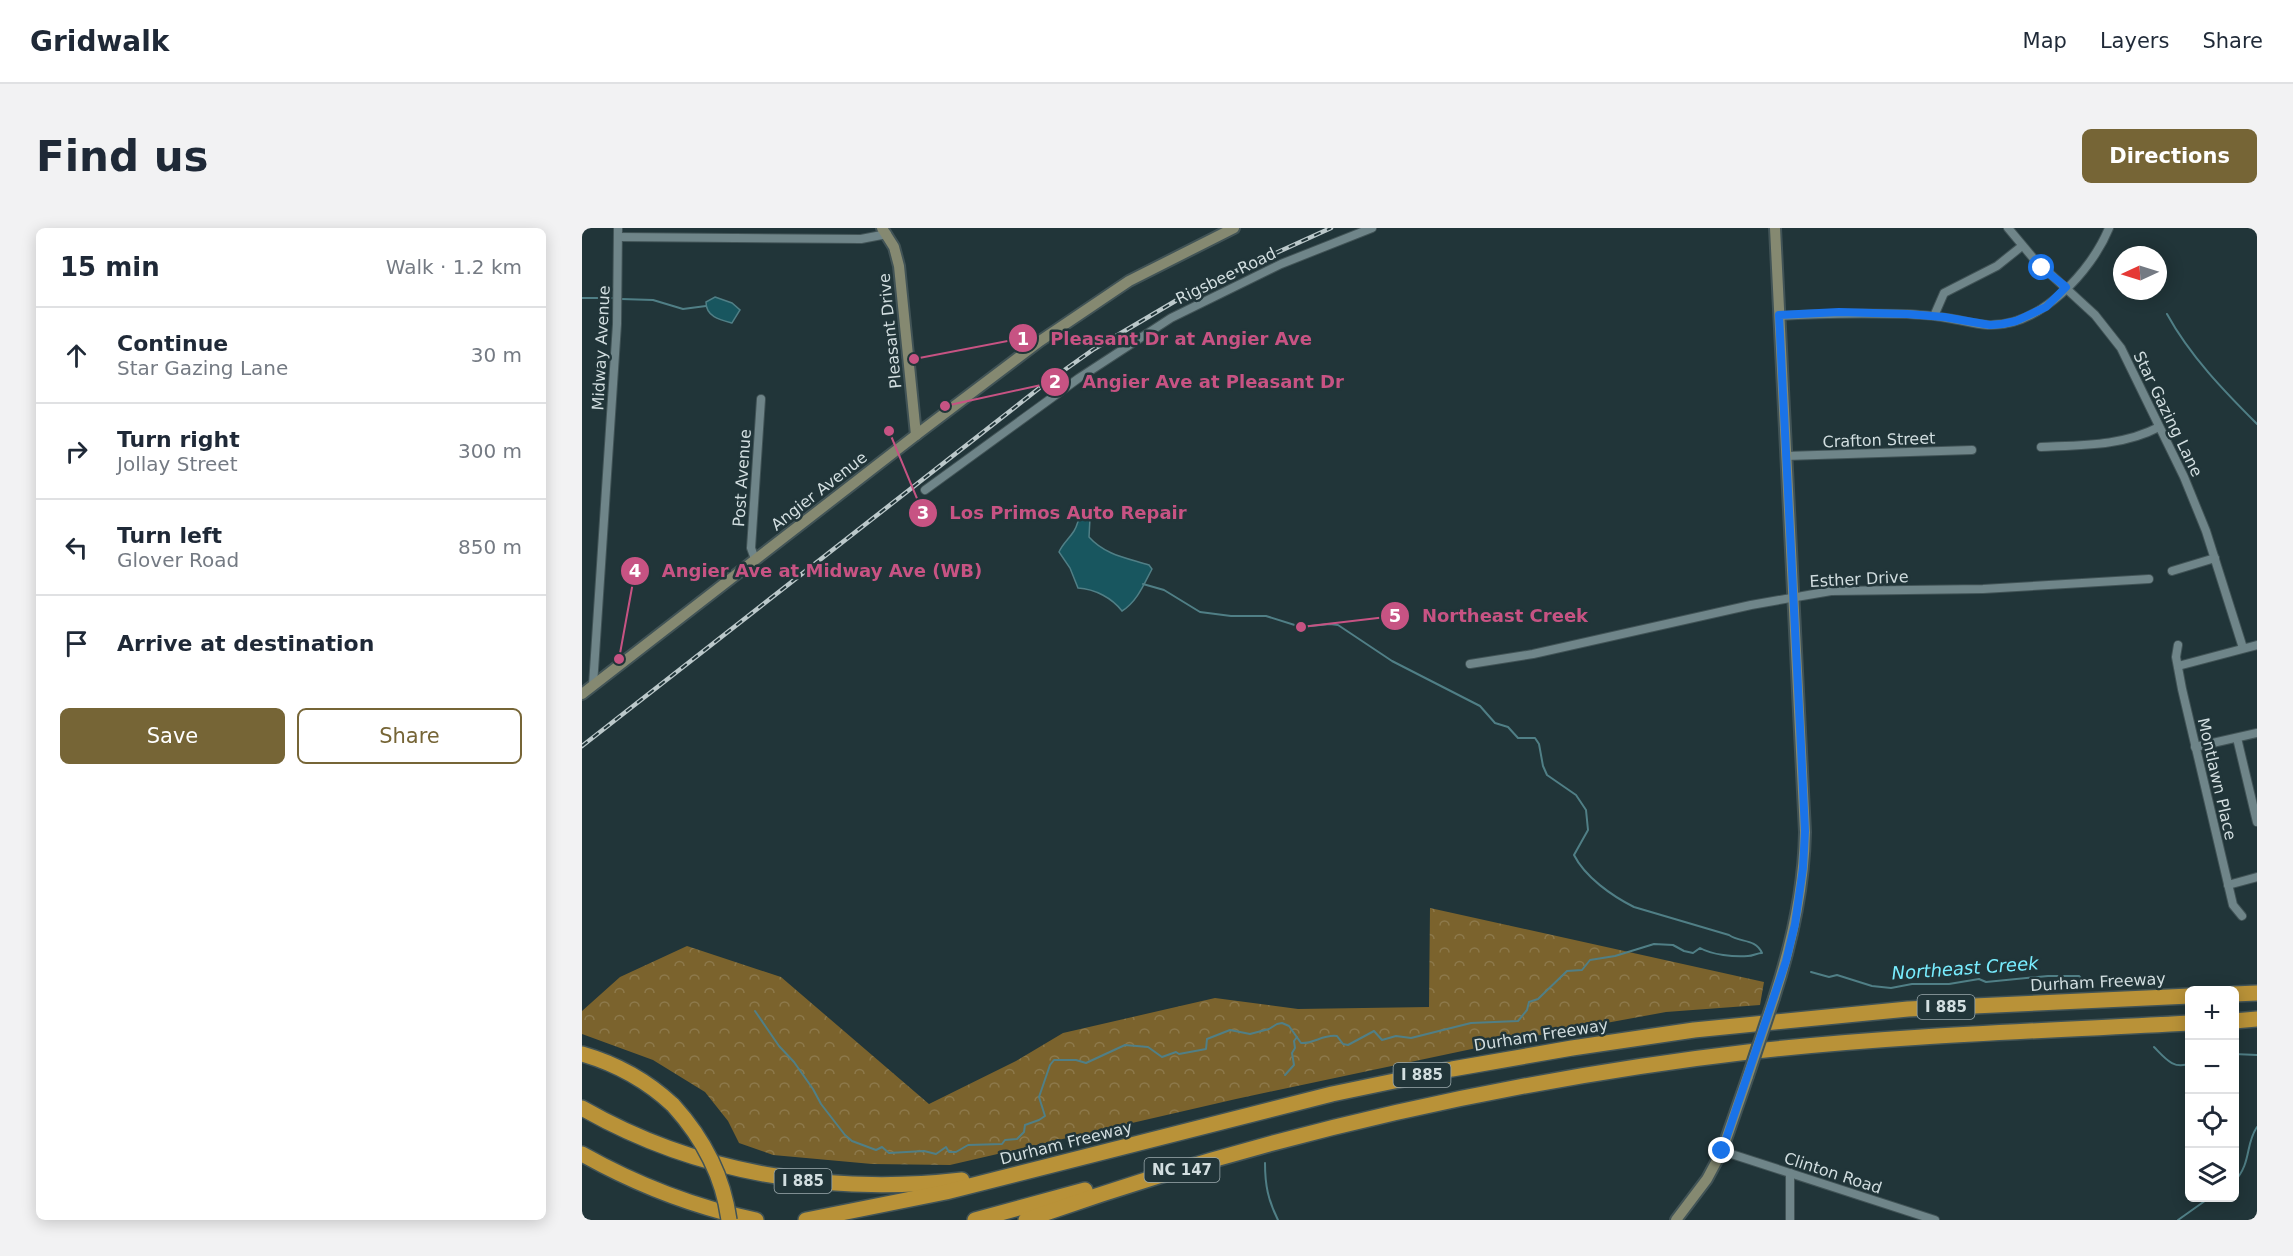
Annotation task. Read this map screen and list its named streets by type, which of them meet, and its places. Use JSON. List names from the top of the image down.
{
  "streets": {
    "highway": ["Durham Freeway", "I 885", "NC 147"],
    "street": [
      "Rigsbee Road",
      "Pleasant Drive",
      "Midway Avenue",
      "Star Gazing Lane",
      "Crafton Street",
      "Post Avenue",
      "Angier Avenue",
      "Esther Drive",
      "Montlawn Place",
      "Clinton Road"
    ]
  },
  "crossings": [
    ["Pleasant Drive", "Angier Avenue"],
    ["Midway Avenue", "Angier Avenue"],
    ["Post Avenue", "Angier Avenue"],
    ["Durham Freeway", "I 885"],
    ["I 885", "NC 147"]
  ],
  "water": ["Northeast Creek"],
  "places": [
    "Pleasant Dr at Angier Ave",
    "Angier Ave at Pleasant Dr",
    "Los Primos Auto Repair",
    "Northeast Creek",
    "Angier Ave at Midway Ave (WB)"
  ],
  "north": "left",
  "page": {
    "header": "Gridwalk",
    "nav": ["Map", "Layers", "Share"],
    "buttons": [
      "Directions",
      ["Save", "Share"]
    ],
    "title": "Find us",
    "heading": ["15 min", "Walk · 1.2 km"],
    "list": [
      ["Continue", "Star Gazing Lane", "30 m"],
      ["Turn right", "Jollay Street", "300 m"],
      ["Turn left", "Glover Road", "850 m"],
      "Arrive at destination"
    ],
    "map_buttons": ["+", "−"]
  }
}
